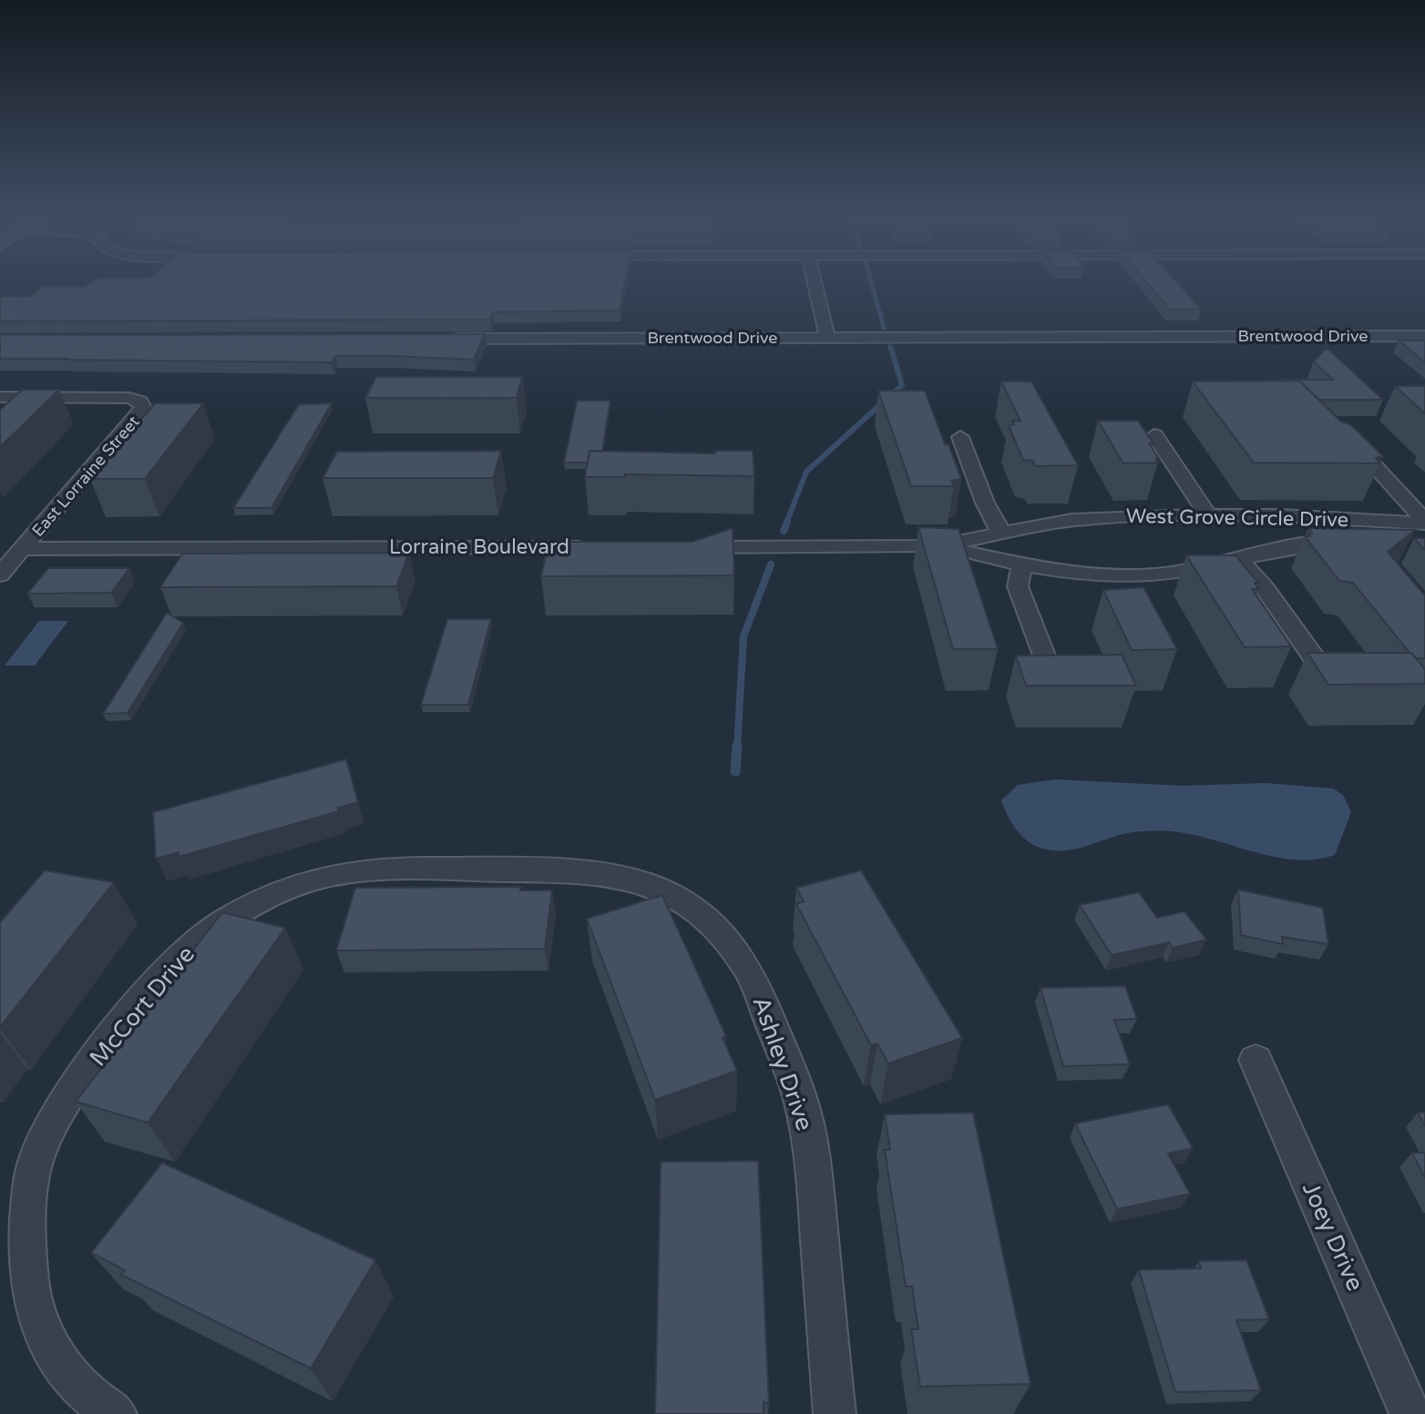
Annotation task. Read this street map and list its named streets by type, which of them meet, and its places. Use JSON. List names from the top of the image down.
{
  "streets": {
    "street": [
      "Brentwood Drive",
      "East Lorraine Street",
      "West Grove Circle Drive",
      "Lorraine Boulevard",
      "McCort Drive",
      "Ashley Drive",
      "Joey Drive"
    ]
  },
  "crossings": [
    ["East Lorraine Street", "Lorraine Boulevard"],
    ["McCort Drive", "Ashley Drive"]
  ]
}
